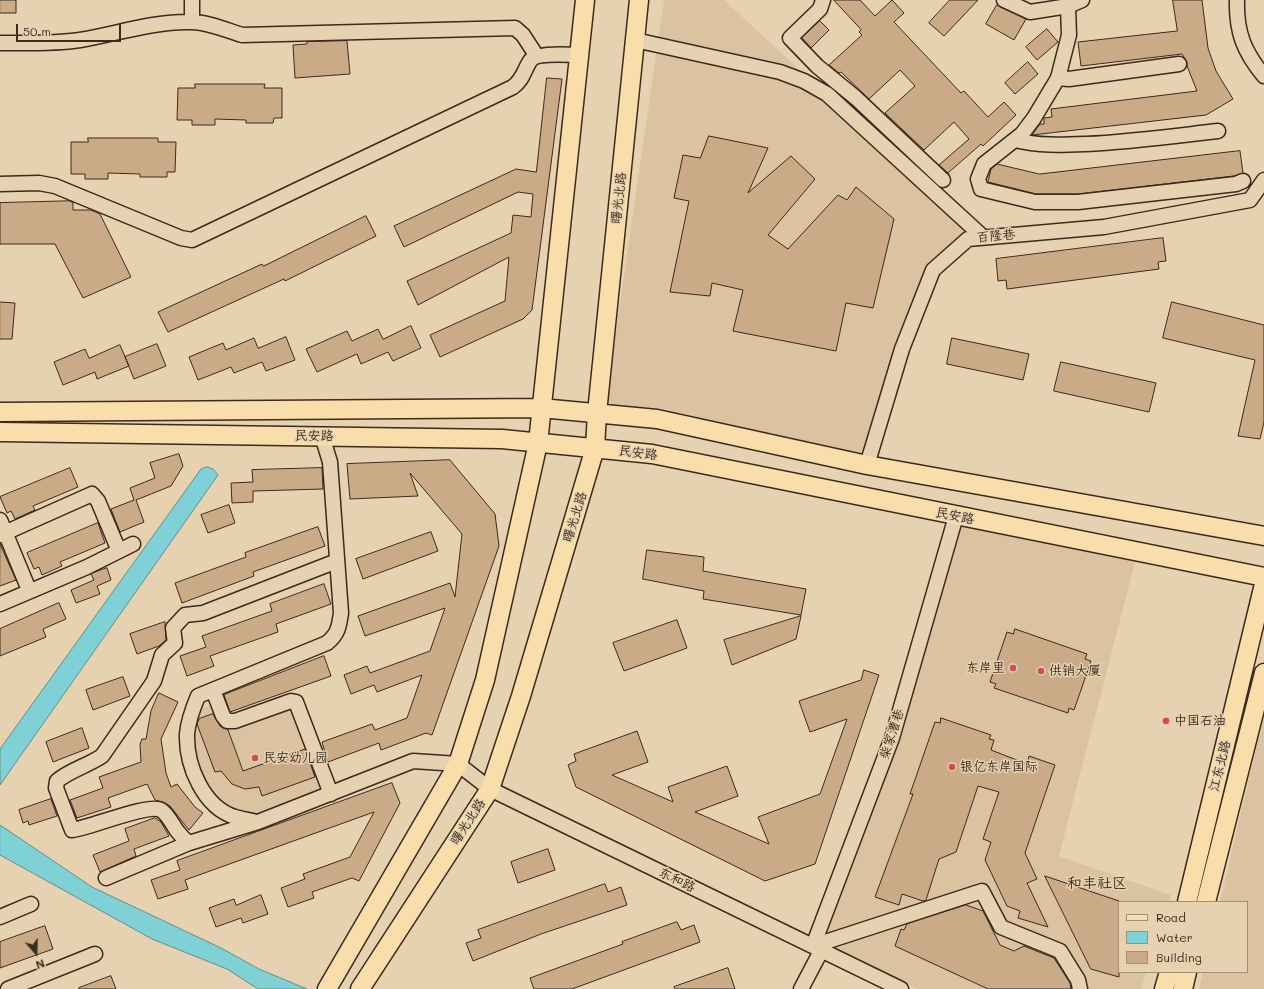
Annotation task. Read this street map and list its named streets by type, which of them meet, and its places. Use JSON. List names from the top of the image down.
{
  "streets": {
    "main road": ["曙光北路", "民安路", "江东北路"],
    "street": ["百隆巷", "柴家漕巷", "东和路"]
  },
  "crossings": [
    ["曙光北路", "民安路"],
    ["曙光北路", "东和路"],
    ["百隆巷", "民安路"],
    ["民安路", "柴家漕巷"],
    ["柴家漕巷", "东和路"]
  ],
  "districts": ["和丰社区"],
  "places": [
    "东岸里",
    "供销大厦",
    "中国石油",
    "民安幼儿园",
    "银亿东岸国际"
  ],
  "legend": ["Road", "Water", "Building"],
  "scale_bar": "50 m",
  "north": "bottom"
}
